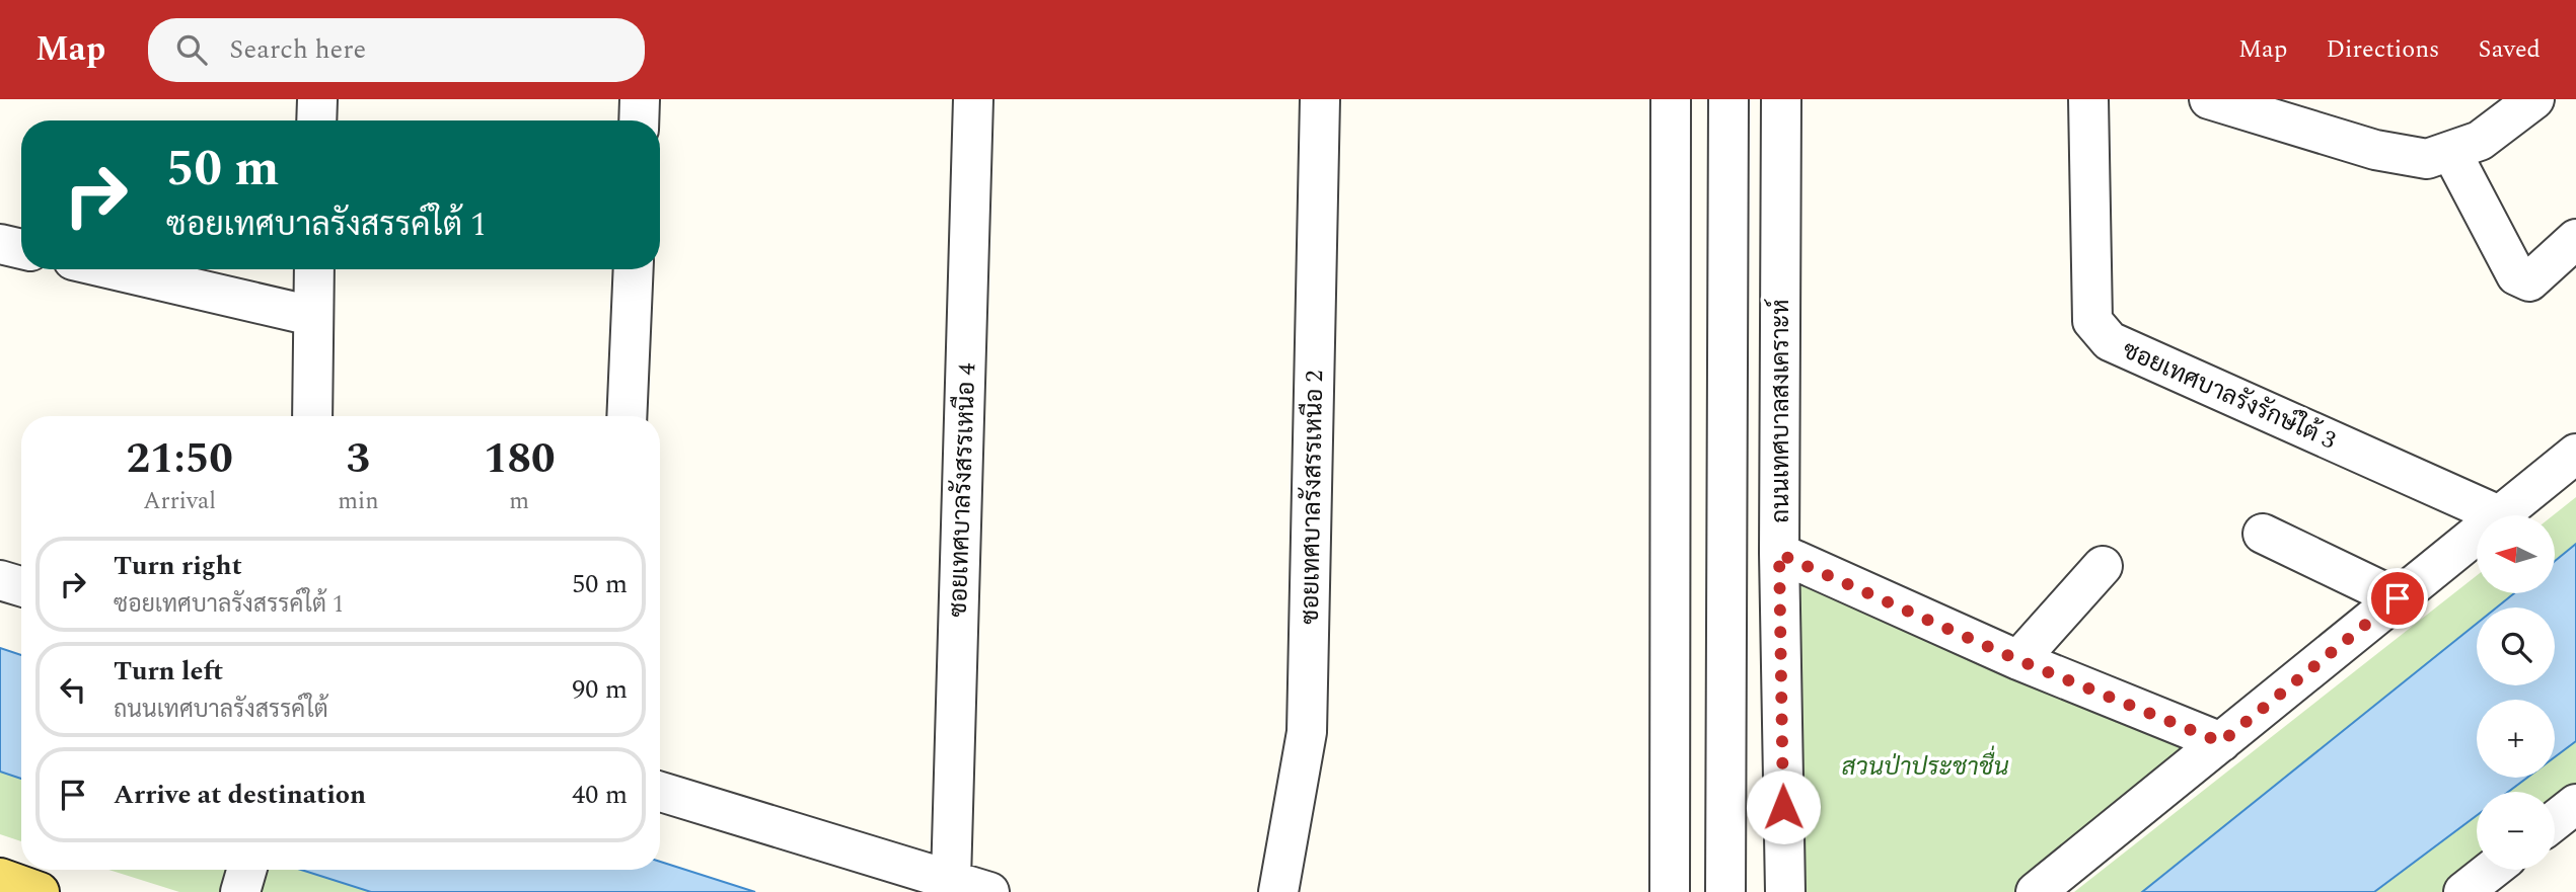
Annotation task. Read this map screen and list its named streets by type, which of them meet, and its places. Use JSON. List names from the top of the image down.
{
  "streets": {
    "street": [
      "ซอยเทศบาลรังรักษ์ใต้ 3",
      "ถนนเทศบาลสงเคราะห์",
      "ซอยเทศบาลรังสรรเหนือ 4",
      "ซอยเทศบาลรังสรรเหนือ 2"
    ]
  },
  "parks": ["สวนป่าประชาชื่น"],
  "north": "left",
  "page": {
    "header": "Map",
    "search": "Search here",
    "nav": ["Map", "Directions", "Saved"],
    "turn": ["50 m", "ซอยเทศบาลรังสรรค์ใต้ 1"],
    "eta": [
      "21:50",
      "Arrival",
      "3",
      "min",
      "180",
      "m"
    ],
    "map_buttons": ["+", "−"],
    "list": [
      {
        "name": "Turn right",
        "note": "ซอยเทศบาลรังสรรค์ใต้ 1",
        "value": "50 m"
      },
      {
        "name": "Turn left",
        "note": "ถนนเทศบาลรังสรรค์ใต้",
        "value": "90 m"
      },
      {
        "name": "Arrive at destination",
        "value": "40 m"
      }
    ]
  }
}
